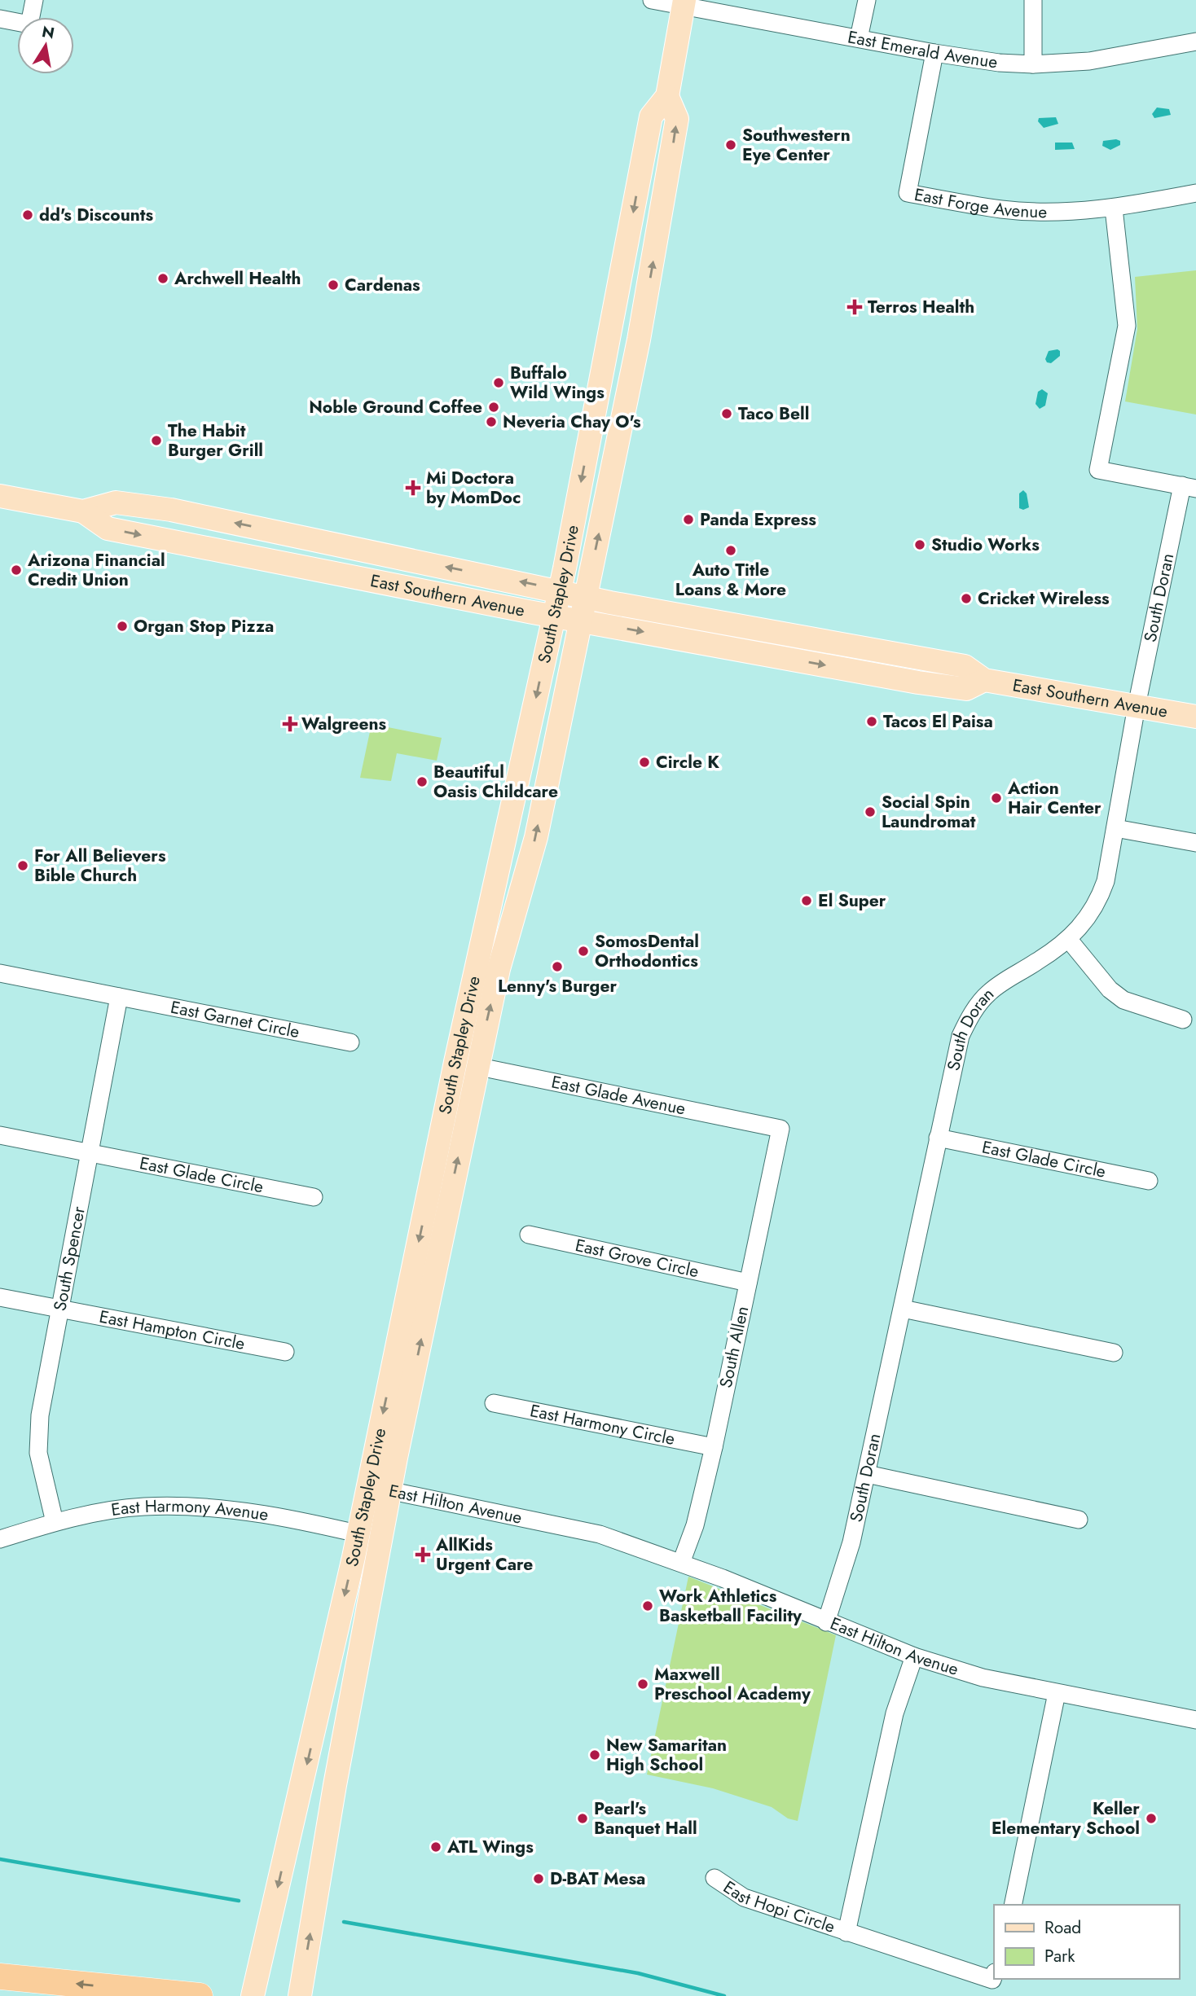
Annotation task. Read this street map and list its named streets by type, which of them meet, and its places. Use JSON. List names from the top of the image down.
{
  "streets": {
    "main road": ["South Stapley Drive", "East Southern Avenue"],
    "street": [
      "East Emerald Avenue",
      "East Forge Avenue",
      "South Doran",
      "East Garnet Circle",
      "East Glade Avenue",
      "East Glade Circle",
      "East Grove Circle",
      "South Spencer",
      "East Hampton Circle",
      "South Allen",
      "East Harmony Circle",
      "East Hilton Avenue",
      "East Harmony Avenue",
      "East Hopi Circle"
    ]
  },
  "crossings": [
    ["East Emerald Avenue", "East Forge Avenue"],
    ["East Emerald Avenue", "South Stapley Drive"],
    ["South Stapley Drive", "East Southern Avenue"],
    ["South Stapley Drive", "East Glade Avenue"],
    ["South Stapley Drive", "East Hilton Avenue"],
    ["South Stapley Drive", "East Harmony Avenue"],
    ["East Southern Avenue", "South Doran"],
    ["South Doran", "East Glade Circle"],
    ["South Doran", "East Hilton Avenue"],
    ["East Garnet Circle", "South Spencer"],
    ["East Glade Avenue", "South Allen"],
    ["East Glade Circle", "South Spencer"],
    ["East Grove Circle", "South Allen"],
    ["South Spencer", "East Hampton Circle"],
    ["South Spencer", "East Harmony Avenue"],
    ["South Allen", "East Harmony Circle"],
    ["South Allen", "East Hilton Avenue"]
  ],
  "places": {
    "other": [
      "Southwestern Eye Center",
      "dd's Discounts",
      "Archwell Health",
      "Cardenas",
      "Buffalo Wild Wings",
      "Noble Ground Coffee",
      "Taco Bell",
      "Neveria Chay O's",
      "The Habit Burger Grill",
      "Panda Express",
      "Studio Works",
      "Auto Title Loans & More",
      "Arizona Financial Credit Union",
      "Cricket Wireless",
      "Organ Stop Pizza",
      "Tacos El Paisa",
      "Circle K",
      "Beautiful Oasis Childcare",
      "Action Hair Center",
      "Social Spin Laundromat",
      "For All Believers Bible Church",
      "El Super",
      "SomosDental Orthodontics",
      "Lenny's Burger",
      "Work Athletics Basketball Facility",
      "Maxwell Preschool Academy",
      "New Samaritan High School",
      "Pearl's Banquet Hall",
      "Keller Elementary School",
      "ATL Wings",
      "D-BAT Mesa"
    ],
    "health": [
      "Terros Health",
      "Mi Doctora by MomDoc",
      "Walgreens",
      "AllKids Urgent Care"
    ]
  },
  "legend": ["Road", "Park"],
  "north": "top"
}
